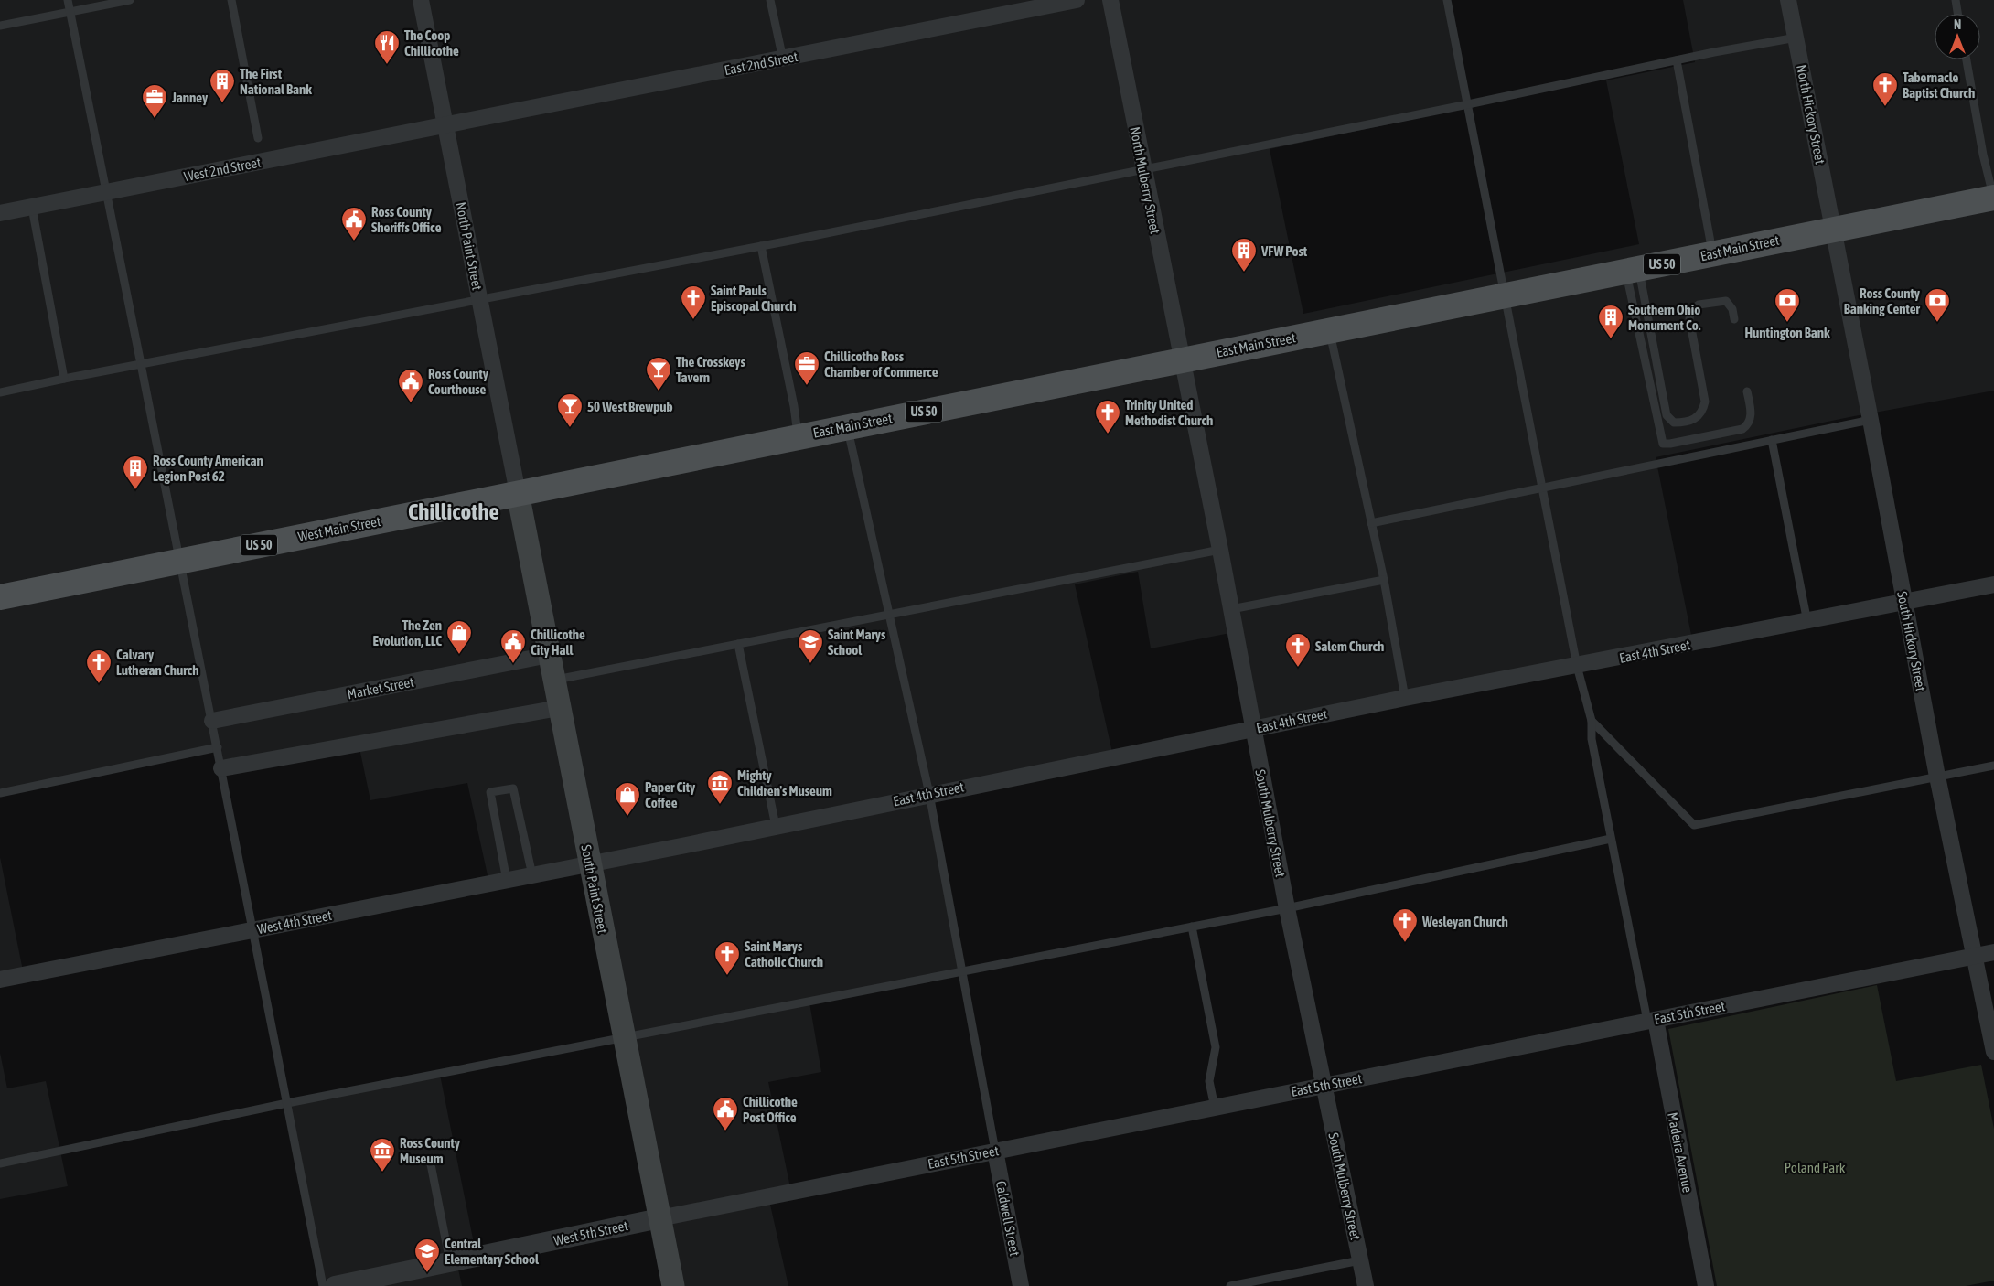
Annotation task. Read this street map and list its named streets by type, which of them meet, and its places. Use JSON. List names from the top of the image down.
{
  "streets": {
    "main road": [
      "East Main Street",
      "US 50",
      "West Main Street",
      "South Paint Street"
    ],
    "street": [
      "East 2nd Street",
      "North Hickory Street",
      "West 2nd Street",
      "North Mulberry Street",
      "North Paint Street",
      "South Hickory Street",
      "East 4th Street",
      "Market Street",
      "South Mulberry Street",
      "West 4th Street",
      "East 5th Street",
      "Madeira Avenue",
      "Caldwell Street",
      "West 5th Street"
    ]
  },
  "crossings": [
    ["East 2nd Street", "West 2nd Street"],
    ["East 2nd Street", "North Paint Street"],
    ["North Hickory Street", "East Main Street"],
    ["North Hickory Street", "South Hickory Street"],
    ["West 2nd Street", "North Paint Street"],
    ["North Mulberry Street", "East Main Street"],
    ["North Mulberry Street", "South Mulberry Street"],
    ["North Paint Street", "East Main Street"],
    ["North Paint Street", "West Main Street"],
    ["North Paint Street", "South Paint Street"],
    ["East Main Street", "West Main Street"],
    ["East Main Street", "South Hickory Street"],
    ["East Main Street", "South Mulberry Street"],
    ["East Main Street", "South Paint Street"],
    ["West Main Street", "South Paint Street"],
    ["South Hickory Street", "East 4th Street"],
    ["South Hickory Street", "East 5th Street"],
    ["East 4th Street", "South Mulberry Street"],
    ["East 4th Street", "South Paint Street"],
    ["East 4th Street", "West 4th Street"],
    ["Market Street", "South Paint Street"],
    ["South Mulberry Street", "East 5th Street"],
    ["South Paint Street", "West 4th Street"],
    ["South Paint Street", "East 5th Street"],
    ["South Paint Street", "West 5th Street"],
    ["East 5th Street", "Madeira Avenue"],
    ["East 5th Street", "Caldwell Street"],
    ["East 5th Street", "West 5th Street"]
  ],
  "districts": ["Chillicothe"],
  "parks": ["Poland Park"],
  "places": {
    "restaurant": ["The Coop Chillicothe"],
    "building": [
      "The First National Bank",
      "VFW Post",
      "Southern Ohio Monument Co.",
      "Ross County American Legion Post 62"
    ],
    "church": [
      "Tabernacle Baptist Church",
      "Saint Pauls Episcopal Church",
      "Trinity United Methodist Church",
      "Salem Church",
      "Calvary Lutheran Church",
      "Wesleyan Church",
      "Saint Marys Catholic Church"
    ],
    "office": ["Janney", "Chillicothe Ross Chamber of Commerce"],
    "public building": [
      "Ross County Sheriffs Office",
      "Ross County Courthouse",
      "Chillicothe City Hall",
      "Chillicothe Post Office"
    ],
    "bank": ["Huntington Bank", "Ross County Banking Center"],
    "bar": ["The Crosskeys Tavern", "50 West Brewpub"],
    "shop": ["The Zen Evolution, LLC", "Paper City Coffee"],
    "school or university": ["Saint Marys School", "Central Elementary School"],
    "museum": ["Mighty Children's Museum", "Ross County Museum"]
  },
  "north": "top"
}
